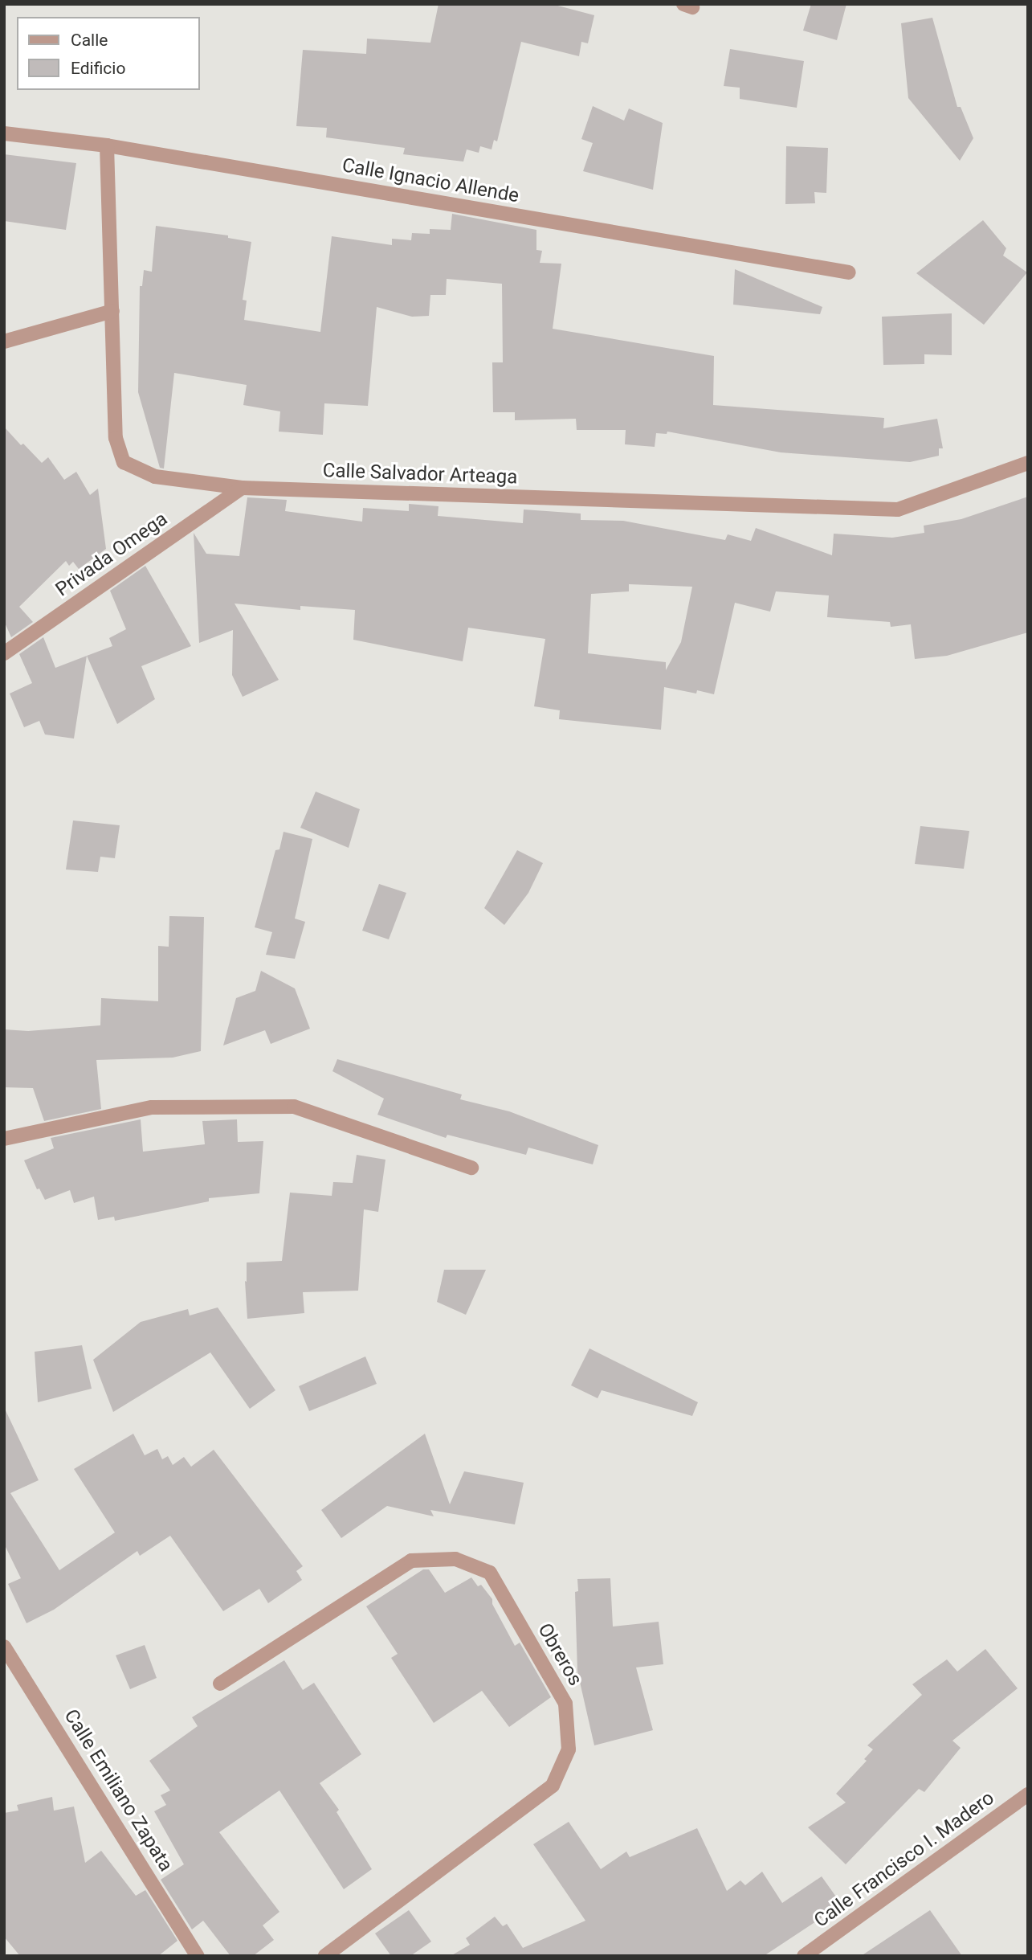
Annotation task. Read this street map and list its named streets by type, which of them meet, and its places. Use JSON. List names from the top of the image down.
{
  "streets": {
    "street": [
      "Calle Ignacio Allende",
      "Calle Salvador Arteaga",
      "Privada Omega",
      "Obreros",
      "Calle Emiliano Zapata",
      "Calle Francisco I. Madero"
    ]
  },
  "crossings": [
    ["Calle Ignacio Allende", "Calle Salvador Arteaga"],
    ["Calle Salvador Arteaga", "Privada Omega"]
  ],
  "legend": ["Calle", "Edificio"]
}
